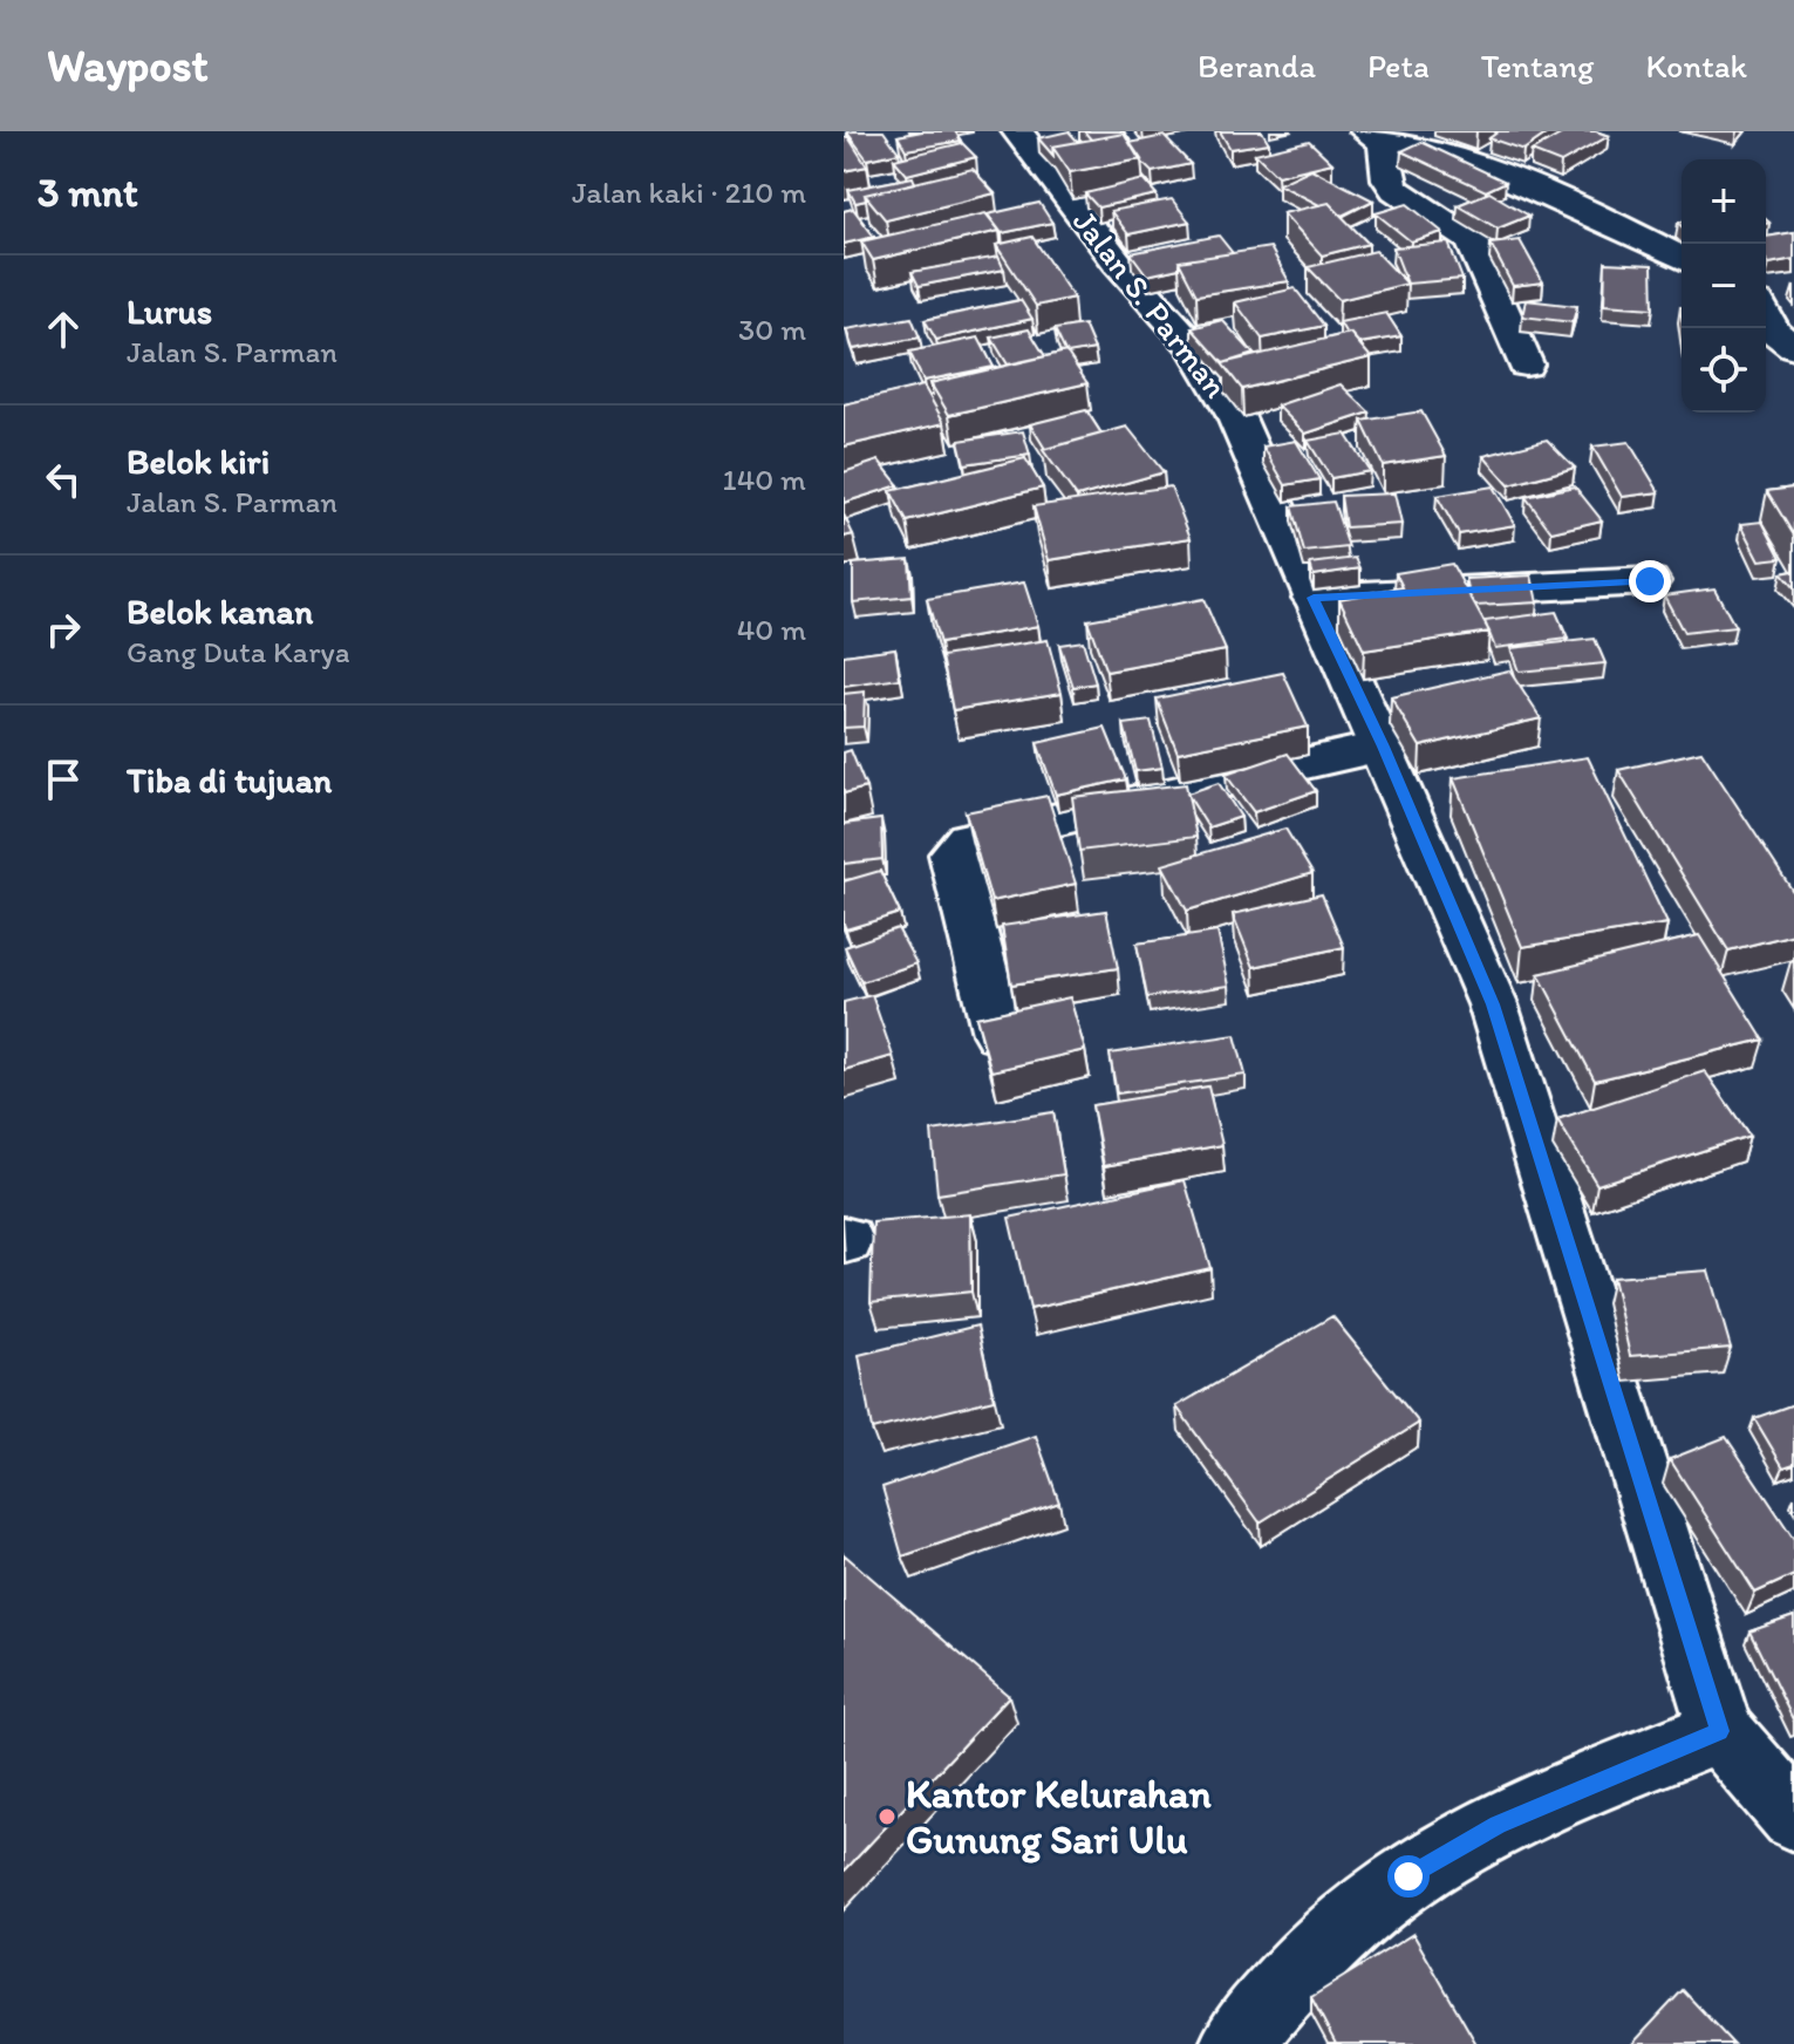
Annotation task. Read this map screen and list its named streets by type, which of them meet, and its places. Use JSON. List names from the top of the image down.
{
  "streets": {
    "main road": ["Jalan S. Parman"]
  },
  "places": ["Kantor Kelurahan Gunung Sari Ulu"],
  "page": {
    "header": "Waypost",
    "nav": [
      "Beranda",
      "Peta",
      "Tentang",
      "Kontak"
    ],
    "heading": ["3 mnt", "Jalan kaki · 210 m"],
    "map_buttons": ["+", "−"],
    "list": [
      ["Lurus", "Jalan S. Parman", "30 m"],
      ["Belok kiri", "Jalan S. Parman", "140 m"],
      ["Belok kanan", "Gang Duta Karya", "40 m"],
      "Tiba di tujuan"
    ]
  }
}
